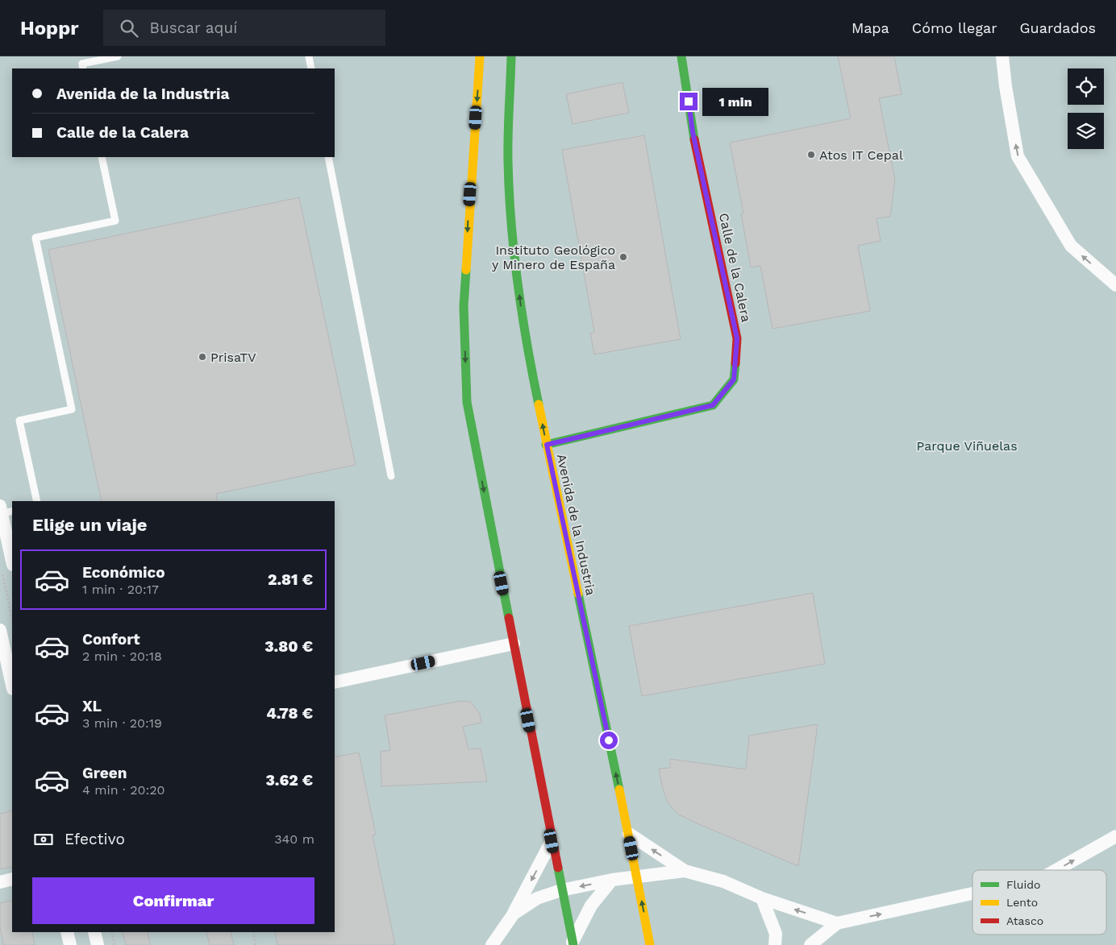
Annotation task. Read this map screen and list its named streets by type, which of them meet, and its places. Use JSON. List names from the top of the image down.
{
  "streets": {
    "street": ["Calle de la Calera", "Avenida de la Industria"]
  },
  "crossings": [
    ["Calle de la Calera", "Avenida de la Industria"]
  ],
  "parks": ["Parque Viñuelas"],
  "places": ["Atos IT Cepal", "Instituto Geológico y Minero de España", "PrisaTV"],
  "legend": ["Fluido", "Lento", "Atasco"],
  "page": {
    "header": "Hoppr",
    "search": "Buscar aquí",
    "nav": ["Mapa", "Cómo llegar", "Guardados"],
    "banner": ["Avenida de la Industria", "Calle de la Calera"],
    "bubble": "1 min",
    "heading": "Elige un viaje",
    "list": [
      {
        "name": "Económico",
        "note": "1 min · 20:17",
        "value": "2.81 €"
      },
      {
        "name": "Confort",
        "note": "2 min · 20:18",
        "value": "3.80 €"
      },
      {
        "name": "XL",
        "note": "3 min · 20:19",
        "value": "4.78 €"
      },
      {
        "name": "Green",
        "note": "4 min · 20:20",
        "value": "3.62 €"
      }
    ],
    "pay": ["Efectivo", "340 m"],
    "buttons": "Confirmar"
  }
}
